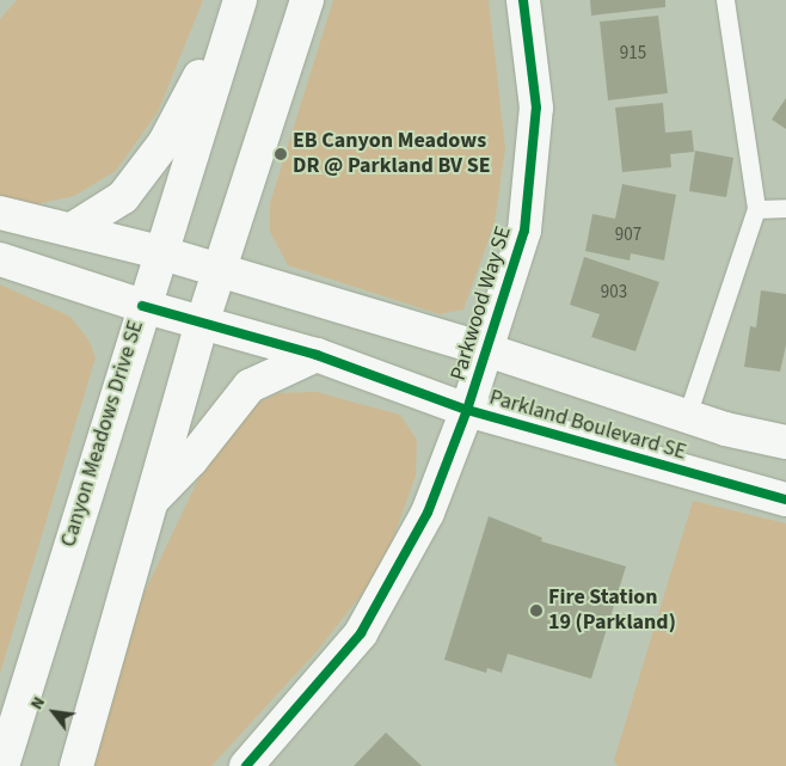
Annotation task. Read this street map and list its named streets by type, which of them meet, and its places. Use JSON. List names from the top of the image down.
{
  "streets": {
    "street": ["Parkwood Way SE", "Parkland Boulevard SE", "Canyon Meadows Drive SE"]
  },
  "crossings": [
    ["Parkwood Way SE", "Parkland Boulevard SE"],
    ["Parkland Boulevard SE", "Canyon Meadows Drive SE"]
  ],
  "places": ["EB Canyon Meadows DR @ Parkland BV SE", "Fire Station 19 (Parkland)"],
  "house_numbers": ["915", "907", "903"],
  "north": "top left"
}
